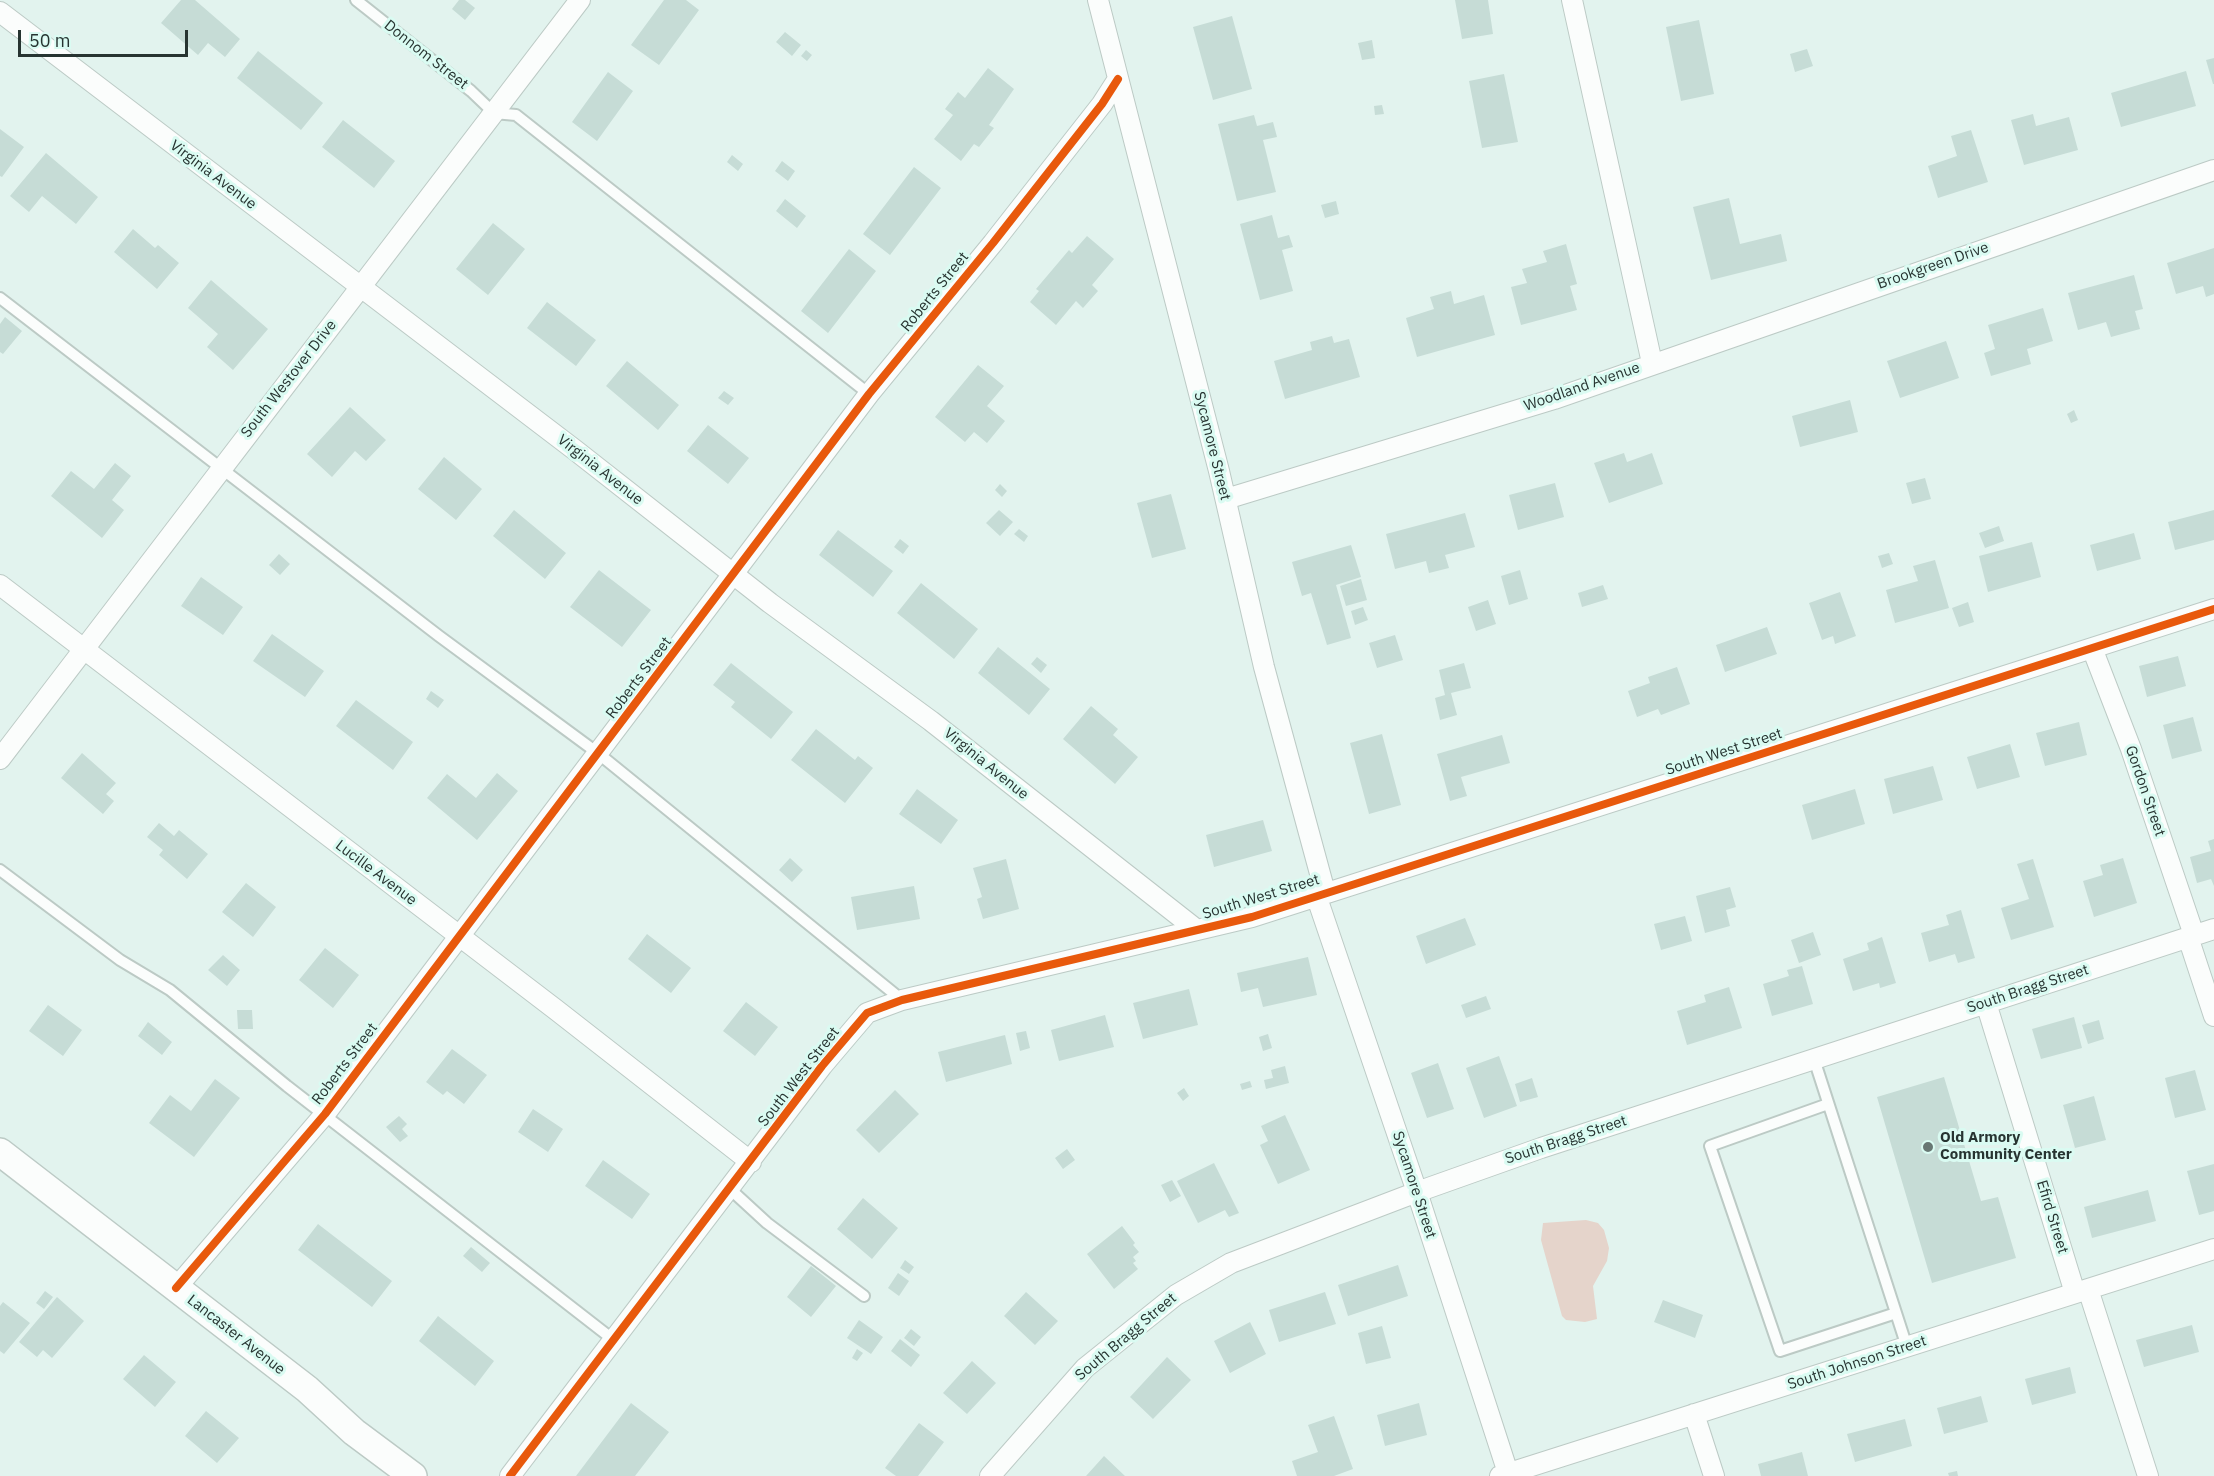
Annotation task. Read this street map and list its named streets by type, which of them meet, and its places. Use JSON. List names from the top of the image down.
{
  "streets": {
    "main road": ["Lancaster Avenue"],
    "street": [
      "Virginia Avenue",
      "Brookgreen Drive",
      "Roberts Street",
      "South Westover Drive",
      "Woodland Avenue",
      "Sycamore Street",
      "South West Street",
      "Gordon Street",
      "Lucille Avenue",
      "South Bragg Street",
      "Efird Street",
      "South Johnson Street"
    ],
    "lane": ["Donnom Street"]
  },
  "crossings": [
    ["Donnom Street", "South Westover Drive"],
    ["Virginia Avenue", "Roberts Street"],
    ["Virginia Avenue", "South Westover Drive"],
    ["Virginia Avenue", "South West Street"],
    ["Brookgreen Drive", "Woodland Avenue"],
    ["Roberts Street", "Sycamore Street"],
    ["Roberts Street", "Lucille Avenue"],
    ["Roberts Street", "Lancaster Avenue"],
    ["South Westover Drive", "Lucille Avenue"],
    ["Woodland Avenue", "Sycamore Street"],
    ["Sycamore Street", "South West Street"],
    ["Sycamore Street", "South Bragg Street"],
    ["Sycamore Street", "South Johnson Street"],
    ["South West Street", "Gordon Street"],
    ["South West Street", "Lucille Avenue"],
    ["Gordon Street", "South Bragg Street"],
    ["South Bragg Street", "Efird Street"],
    ["Efird Street", "South Johnson Street"]
  ],
  "places": ["Old Armory Community Center"],
  "scale_bar": "50 m"
}
